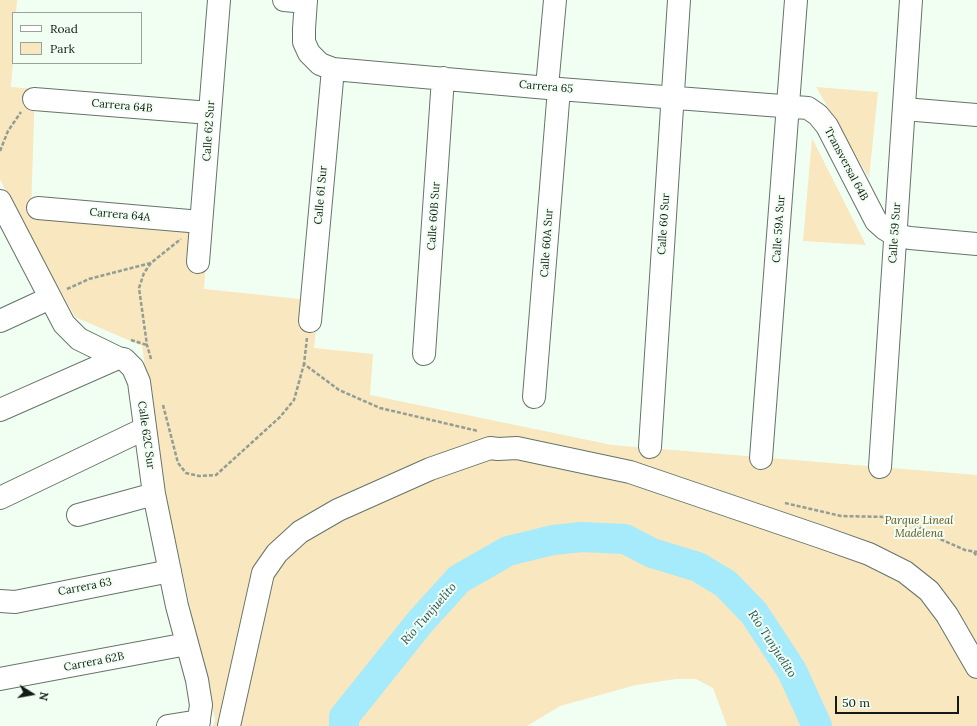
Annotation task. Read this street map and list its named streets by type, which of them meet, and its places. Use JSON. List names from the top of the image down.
{
  "streets": {
    "street": [
      "Carrera 65",
      "Carrera 64B",
      "Calle 62 Sur",
      "Transversal 64B",
      "Calle 61 Sur",
      "Carrera 64A",
      "Calle 60B Sur",
      "Calle 60 Sur",
      "Calle 59A Sur",
      "Calle 59 Sur",
      "Calle 60A Sur",
      "Calle 62C Sur",
      "Carrera 63",
      "Carrera 62B"
    ]
  },
  "crossings": [
    ["Carrera 65", "Transversal 64B"],
    ["Carrera 65", "Calle 61 Sur"],
    ["Carrera 65", "Calle 60B Sur"],
    ["Carrera 65", "Calle 60 Sur"],
    ["Carrera 65", "Calle 59A Sur"],
    ["Carrera 65", "Calle 60A Sur"],
    ["Carrera 64B", "Calle 62 Sur"],
    ["Calle 62 Sur", "Carrera 64A"],
    ["Transversal 64B", "Calle 59A Sur"],
    ["Transversal 64B", "Calle 59 Sur"],
    ["Calle 62C Sur", "Carrera 63"],
    ["Calle 62C Sur", "Carrera 62B"]
  ],
  "water": ["Río Tunjuelito"],
  "parks": ["Parque Lineal Madelena"],
  "legend": ["Road", "Park"],
  "scale_bar": "50 m",
  "north": "right"
}
